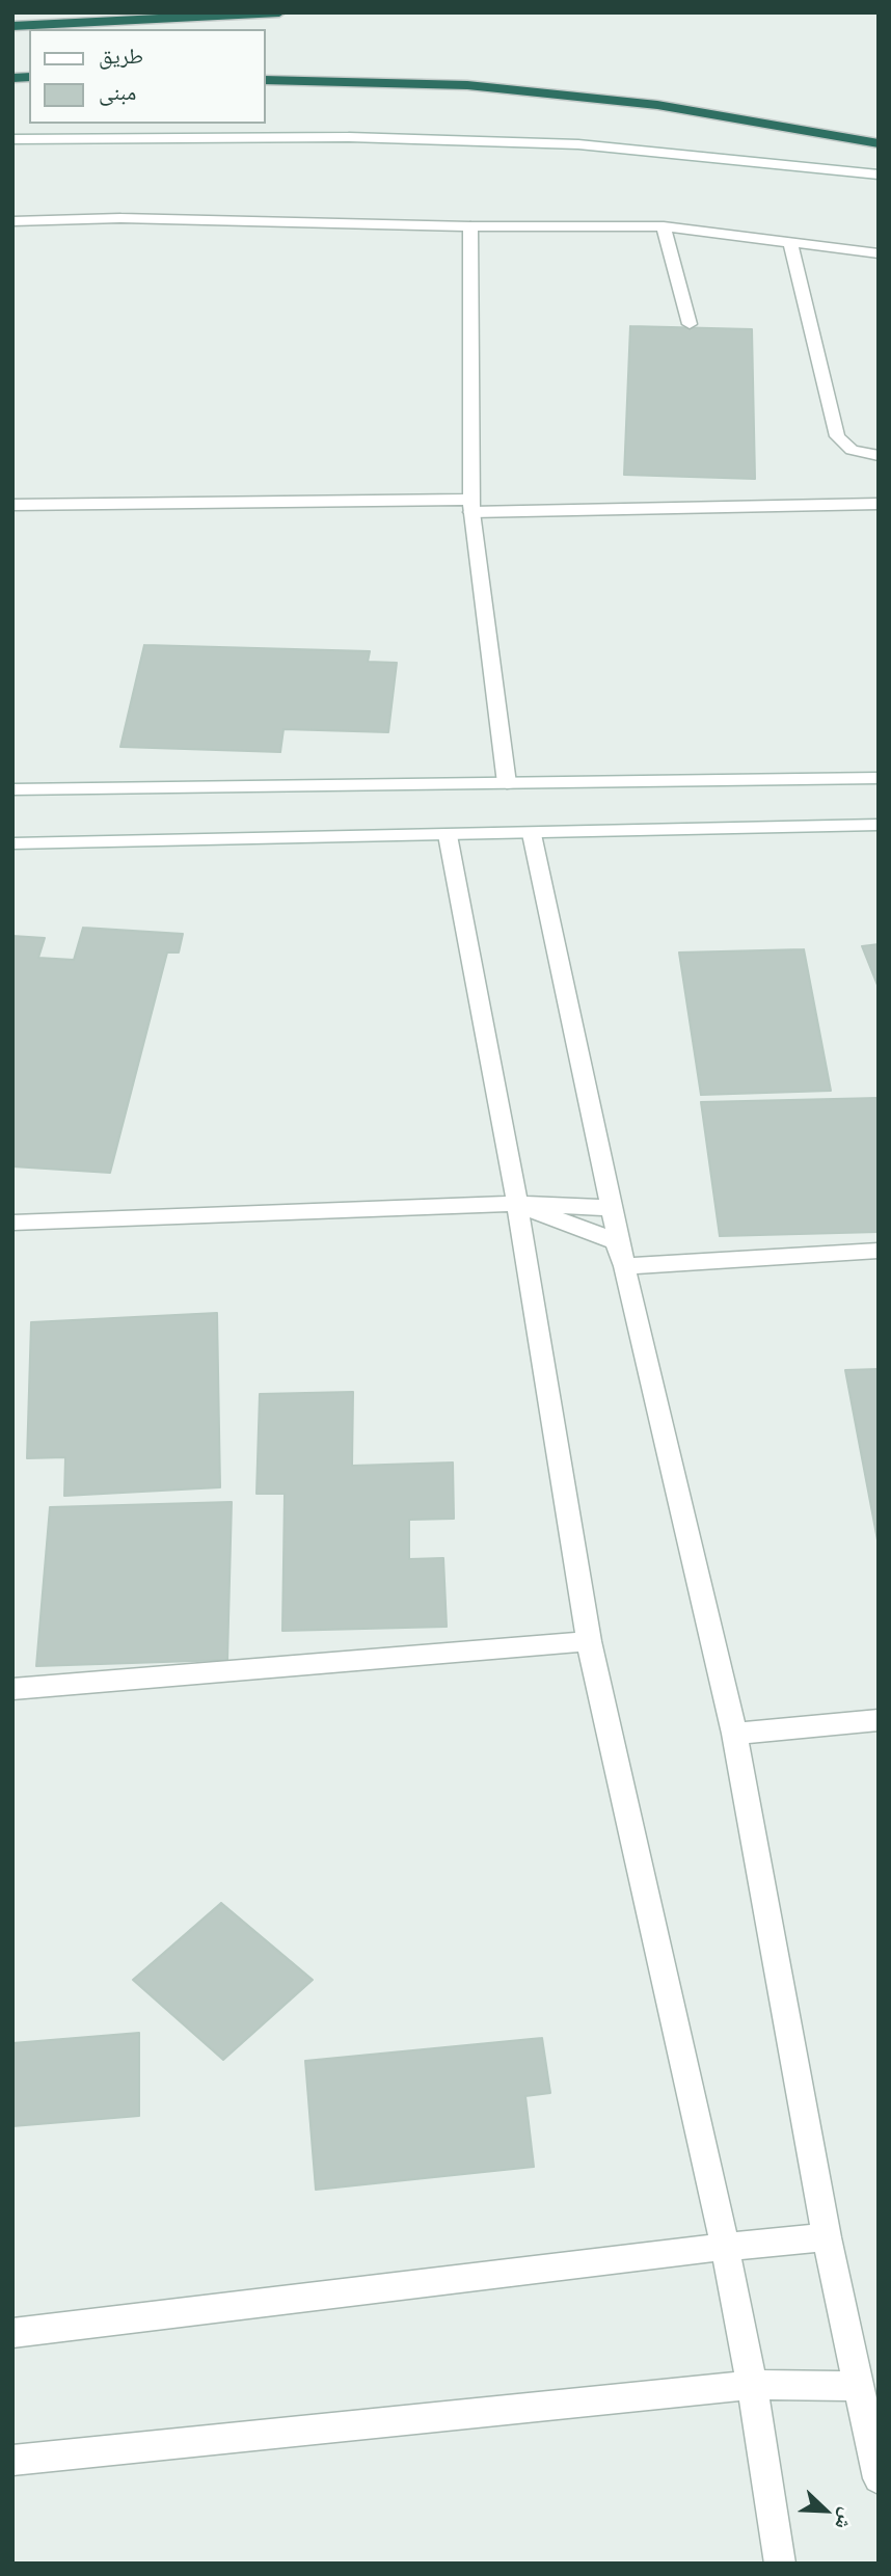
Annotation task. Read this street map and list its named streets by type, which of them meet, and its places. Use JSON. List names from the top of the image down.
{
  "legend": ["طريق", "مبنى"],
  "north": "bottom right"
}
